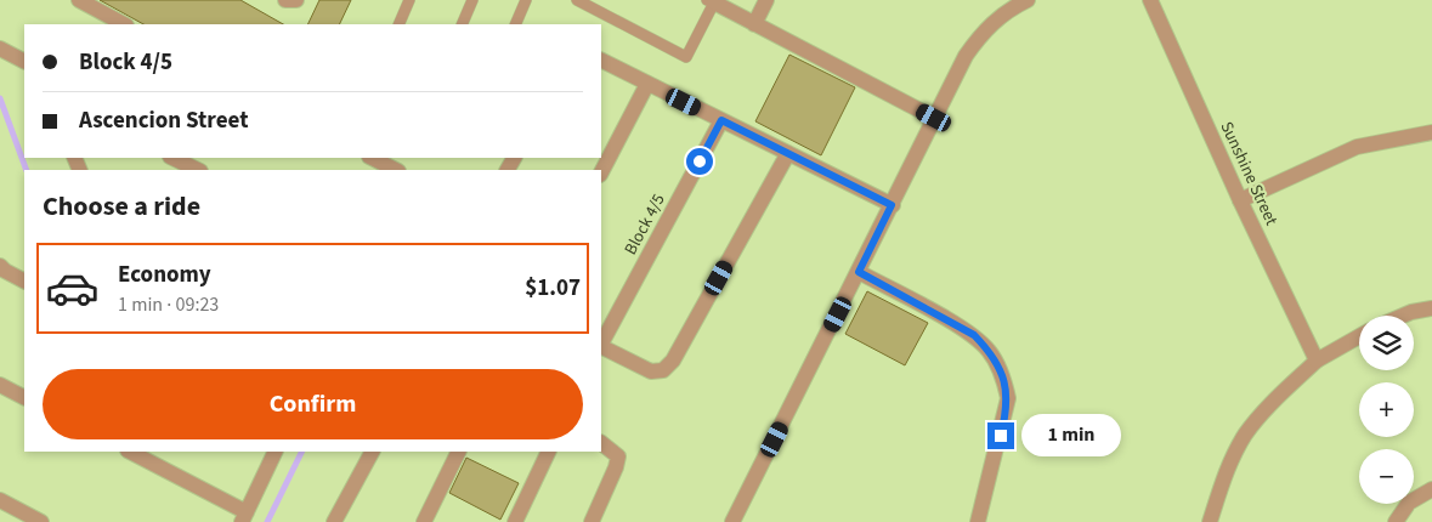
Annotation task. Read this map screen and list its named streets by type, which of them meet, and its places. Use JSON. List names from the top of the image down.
{
  "streets": {
    "street": ["Sunshine Street", "Block 4/5"]
  },
  "page": {
    "banner": ["Block 4/5", "Ascencion Street"],
    "heading": "Choose a ride",
    "list": [
      {
        "name": "Economy",
        "note": "1 min · 09:23",
        "value": "$1.07"
      }
    ],
    "map_buttons": ["+", "−"],
    "buttons": "Confirm",
    "bubble": "1 min"
  }
}
